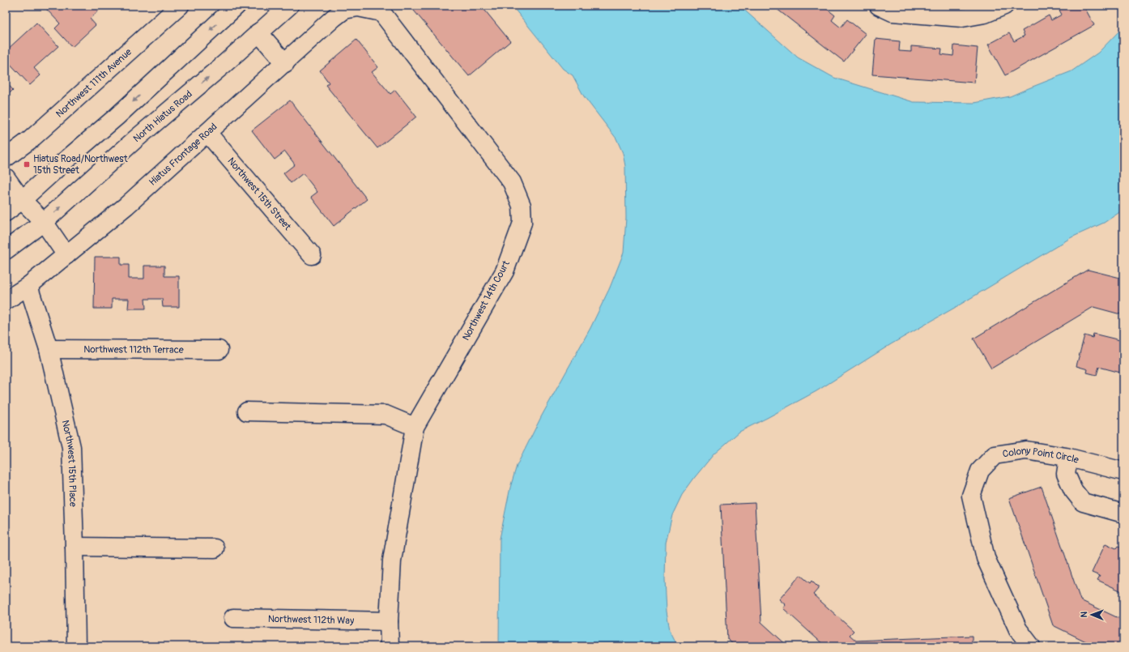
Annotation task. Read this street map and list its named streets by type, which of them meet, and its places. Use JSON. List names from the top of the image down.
{
  "streets": {
    "street": [
      "Northwest 111th Avenue",
      "North Hiatus Road",
      "Hiatus Frontage Road",
      "Northwest 15th Street",
      "Northwest 14th Court",
      "Northwest 112th Terrace",
      "Colony Point Circle",
      "Northwest 15th Place",
      "Northwest 112th Way"
    ]
  },
  "crossings": [
    ["Hiatus Frontage Road", "Northwest 15th Street"],
    ["Hiatus Frontage Road", "Northwest 14th Court"],
    ["Hiatus Frontage Road", "Northwest 15th Place"],
    ["Northwest 14th Court", "Northwest 112th Way"],
    ["Northwest 112th Terrace", "Northwest 15th Place"]
  ],
  "places": {
    "transit": ["Hiatus Road/Northwest 15th Street"]
  },
  "north": "left"
}
